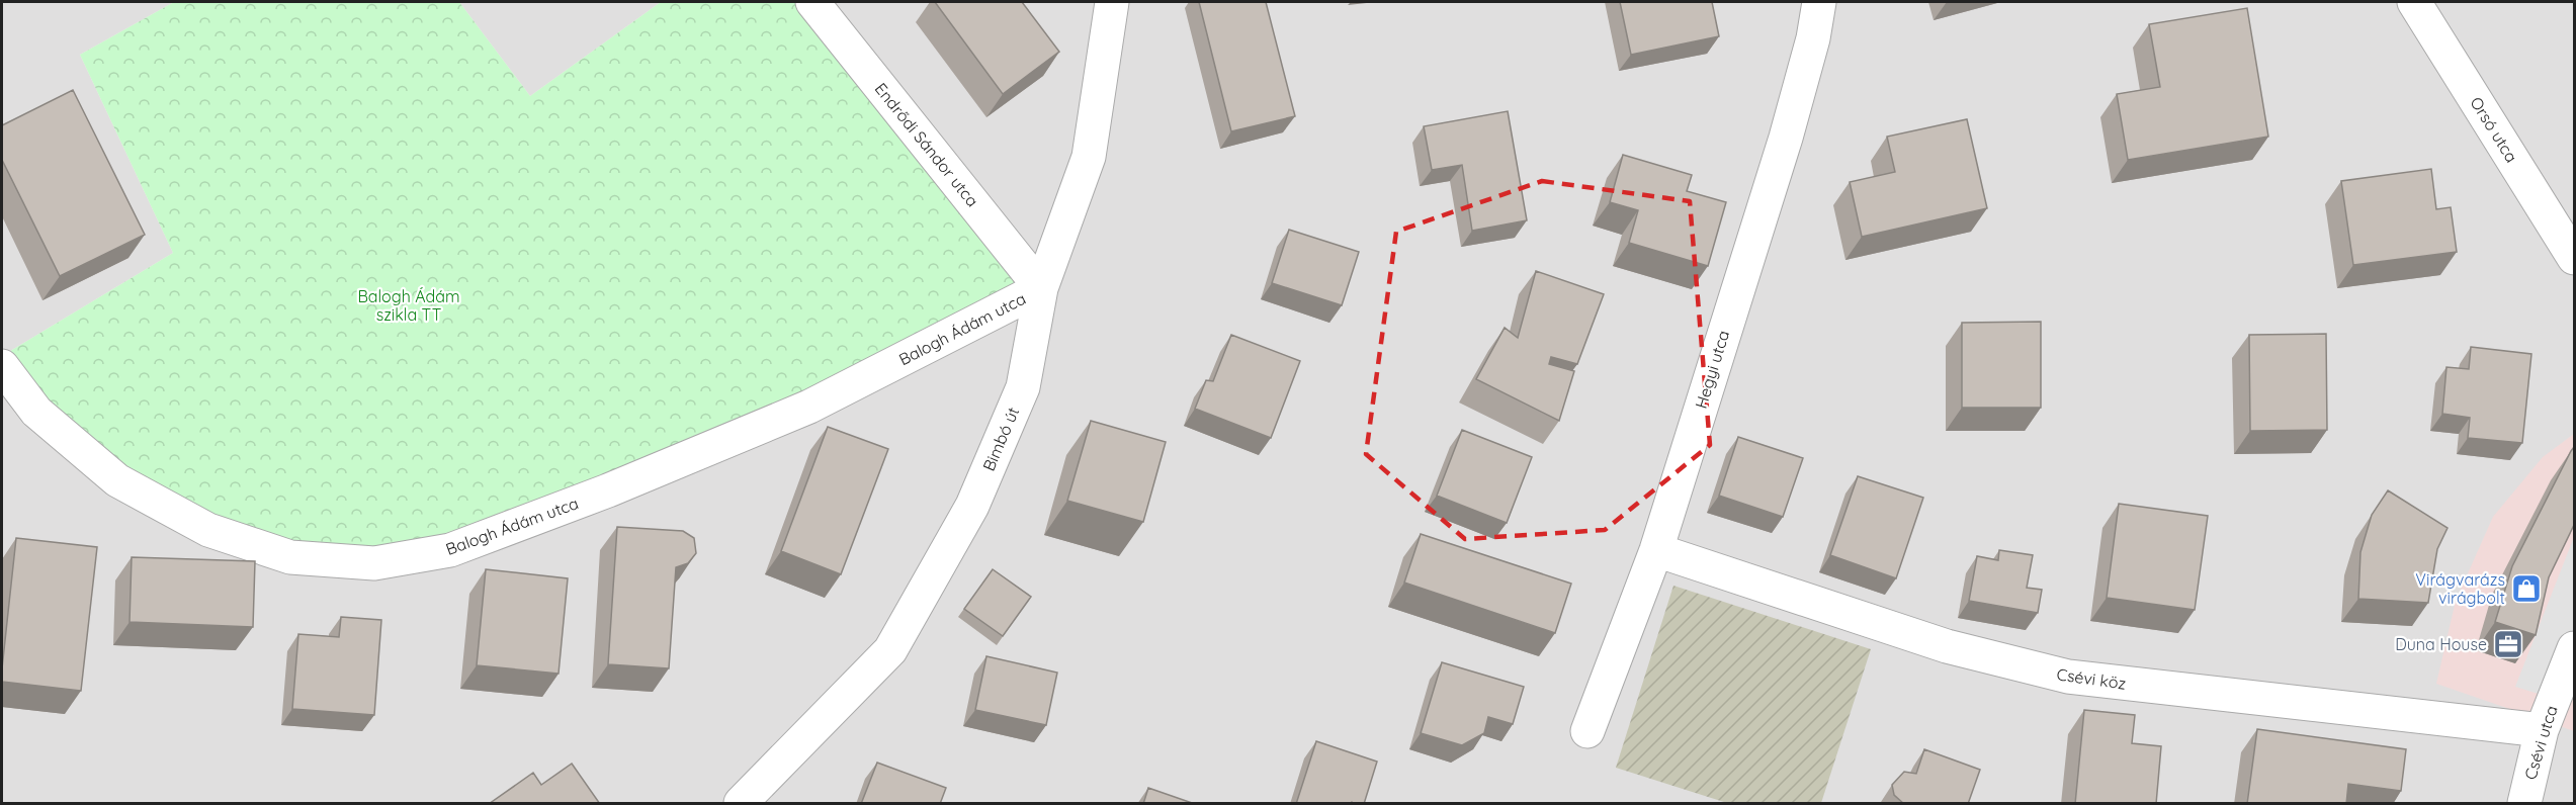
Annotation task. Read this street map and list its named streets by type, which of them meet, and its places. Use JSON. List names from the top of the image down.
{
  "streets": {
    "street": [
      "Orsó utca",
      "Endrődi Sándor utca",
      "Balogh Ádám utca",
      "Hegyi utca",
      "Bimbó út",
      "Csévi köz",
      "Csévi utca"
    ]
  },
  "crossings": [
    ["Endrődi Sándor utca", "Balogh Ádám utca"],
    ["Endrődi Sándor utca", "Bimbó út"],
    ["Balogh Ádám utca", "Bimbó út"],
    ["Hegyi utca", "Csévi köz"],
    ["Csévi köz", "Csévi utca"]
  ],
  "parks": ["Balogh Ádám szikla TT"],
  "places": {
    "shop": ["Virágvarázs virágbolt"],
    "office": ["Duna House"]
  }
}
